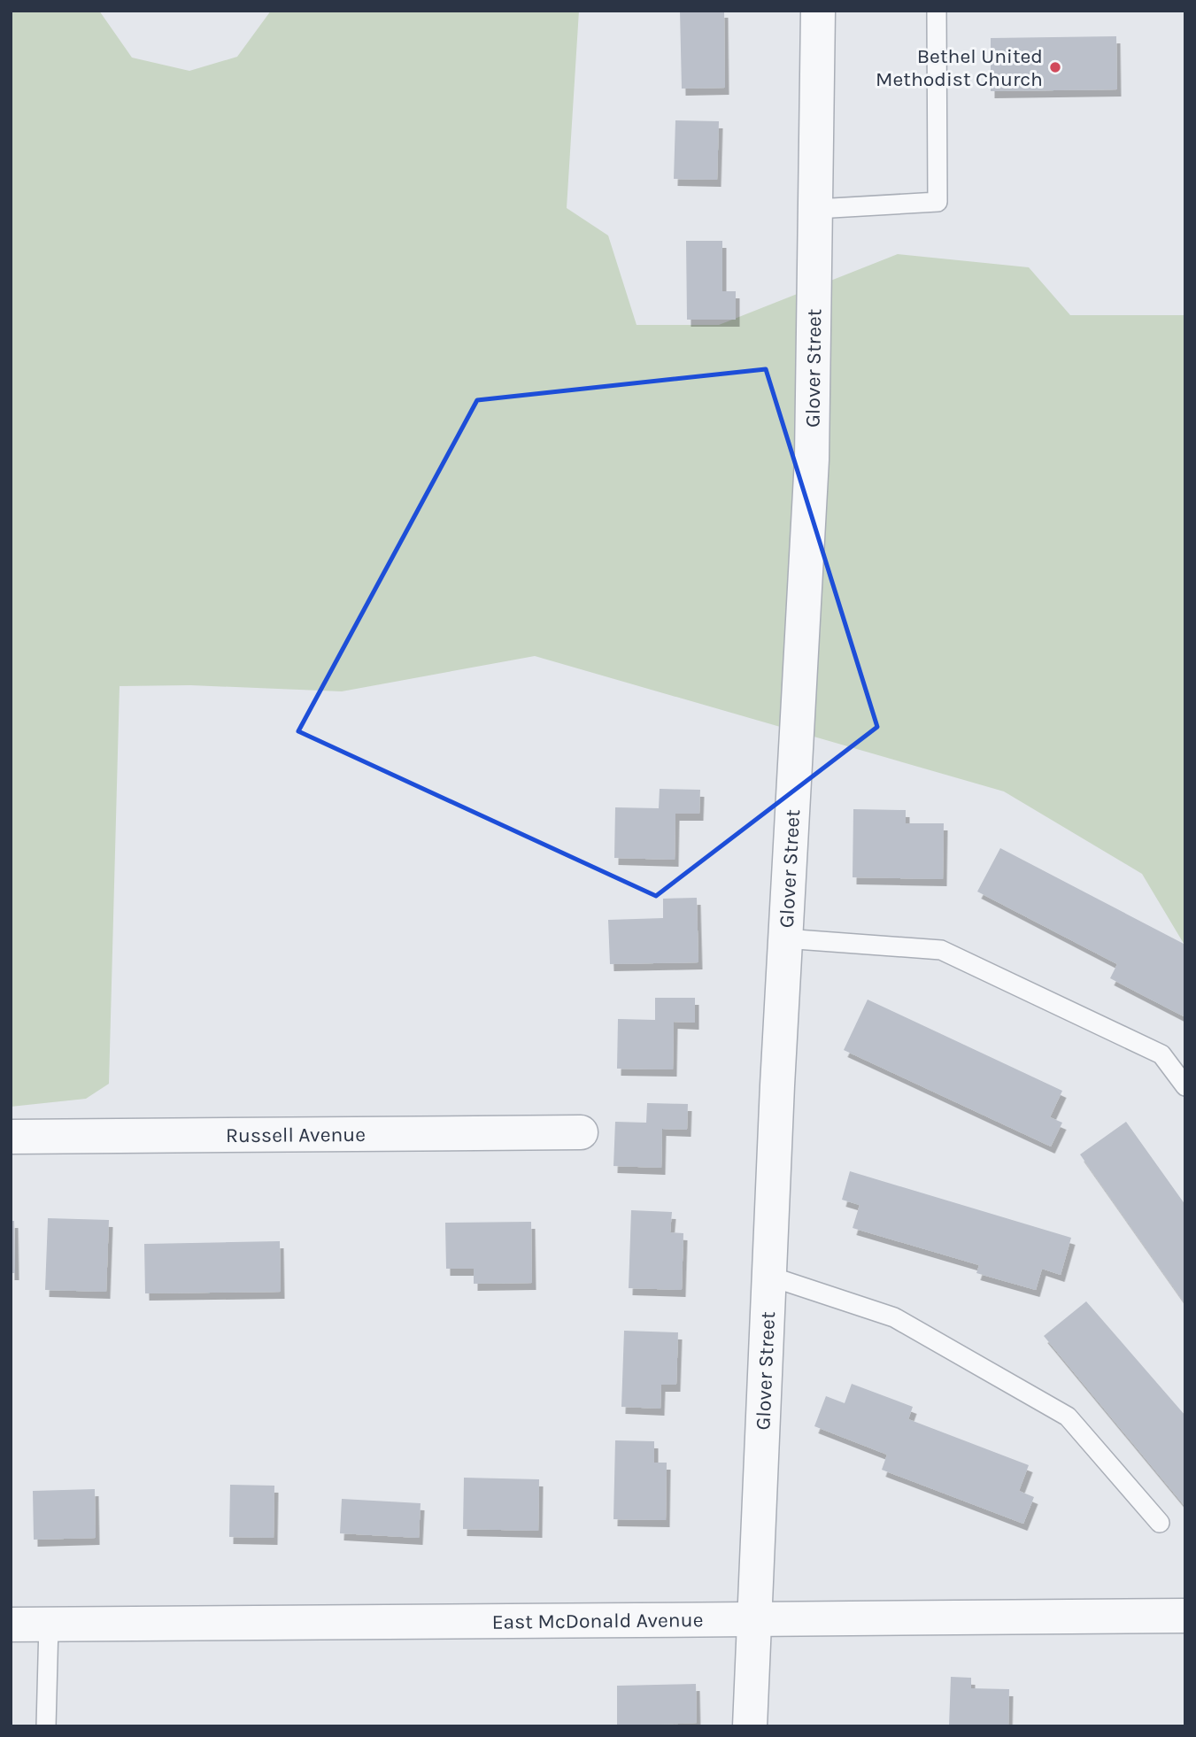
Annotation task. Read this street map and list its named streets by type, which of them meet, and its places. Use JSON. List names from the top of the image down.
{
  "streets": {
    "street": ["Glover Street", "Russell Avenue", "East McDonald Avenue"]
  },
  "crossings": [
    ["Glover Street", "East McDonald Avenue"]
  ],
  "places": ["Bethel United Methodist Church"]
}
